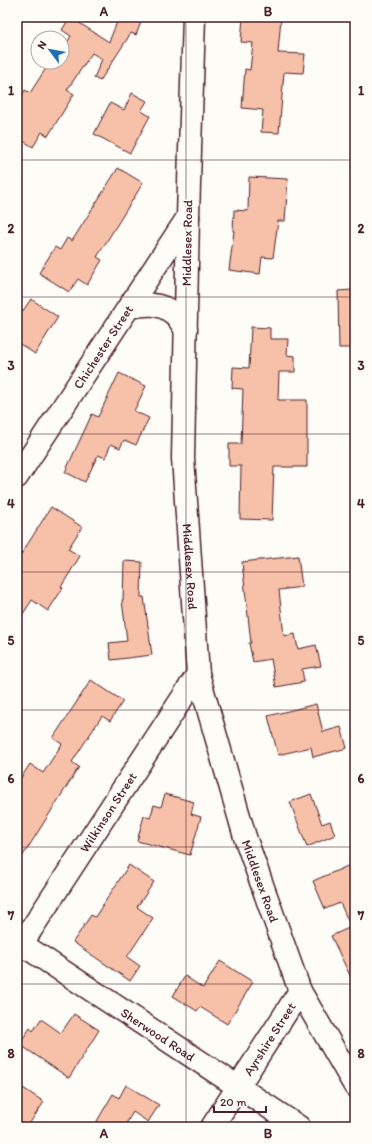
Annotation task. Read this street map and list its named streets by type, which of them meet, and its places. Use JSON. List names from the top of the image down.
{
  "streets": {
    "street": [
      "Middlesex Road",
      "Chichester Street",
      "Wilkinson Street",
      "Sherwood Road",
      "Ayrshire Street"
    ]
  },
  "crossings": [
    ["Middlesex Road", "Chichester Street"],
    ["Middlesex Road", "Wilkinson Street"],
    ["Middlesex Road", "Ayrshire Street"],
    ["Wilkinson Street", "Sherwood Road"],
    ["Sherwood Road", "Ayrshire Street"]
  ],
  "scale_bar": "20 m",
  "north": "top left",
  "grid": {
    "columns": ["A", "B"],
    "rows": [
      "1",
      "2",
      "3",
      "4",
      "5",
      "6",
      "7",
      "8"
    ]
  }
}
